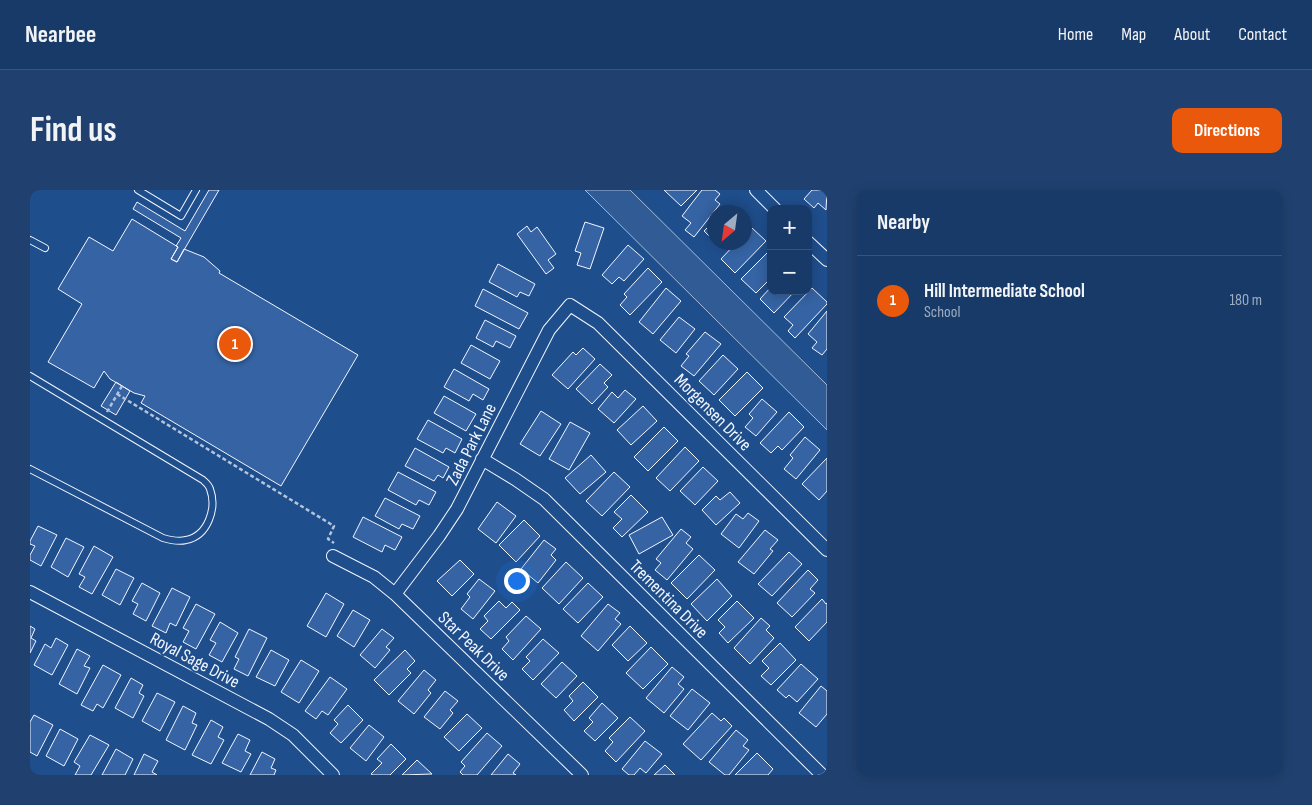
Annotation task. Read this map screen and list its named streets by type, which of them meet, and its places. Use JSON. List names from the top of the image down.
{
  "streets": {
    "street": [
      "Morgensen Drive",
      "Zada Park Lane",
      "Trementina Drive",
      "Star Peak Drive",
      "Royal Sage Drive"
    ]
  },
  "crossings": [
    ["Morgensen Drive", "Zada Park Lane"],
    ["Zada Park Lane", "Trementina Drive"],
    ["Zada Park Lane", "Star Peak Drive"]
  ],
  "north": "bottom left",
  "page": {
    "header": "Nearbee",
    "nav": [
      "Home",
      "Map",
      "About",
      "Contact"
    ],
    "buttons": "Directions",
    "title": "Find us",
    "heading": "Nearby",
    "map_buttons": ["+", "−"],
    "list": [
      {
        "mark": "1",
        "name": "Hill Intermediate School",
        "note": "School",
        "value": "180 m"
      }
    ],
    "pins": "1"
  }
}
